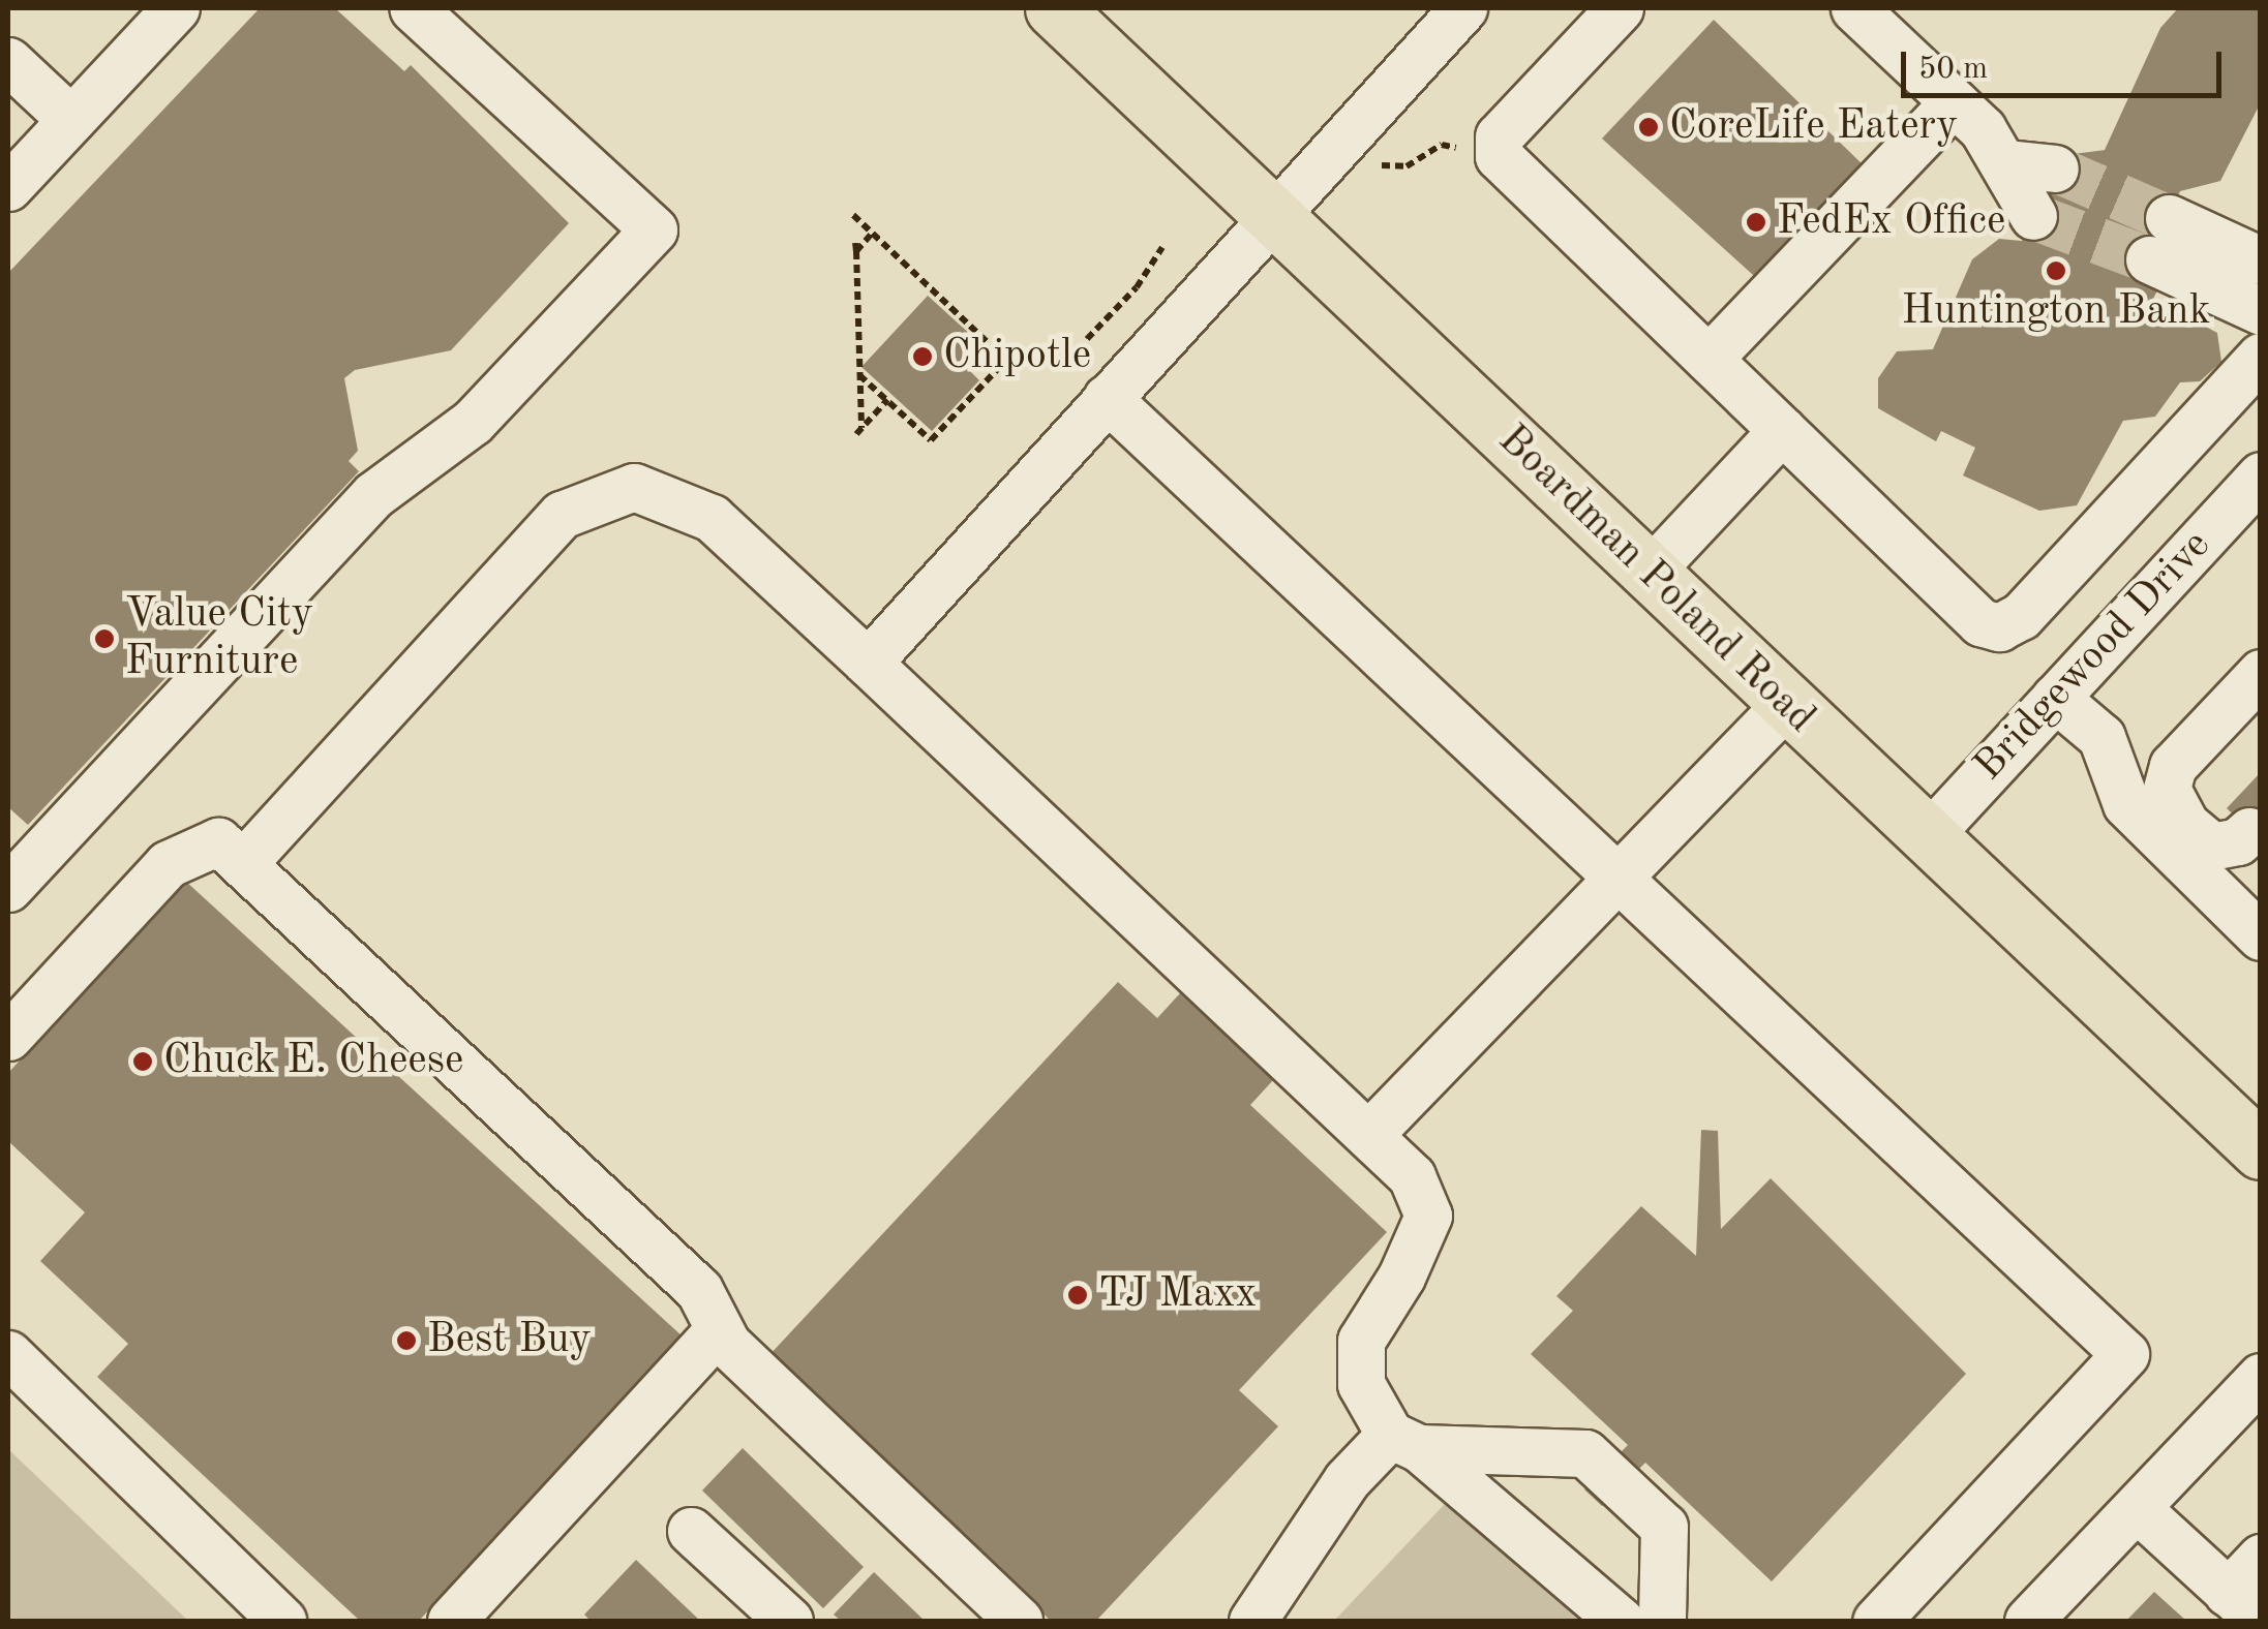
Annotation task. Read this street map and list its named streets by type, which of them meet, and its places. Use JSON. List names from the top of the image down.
{
  "streets": {
    "main road": ["Boardman Poland Road"],
    "street": ["Bridgewood Drive"]
  },
  "crossings": [
    ["Boardman Poland Road", "Bridgewood Drive"]
  ],
  "places": [
    "CoreLife Eatery",
    "FedEx Office",
    "Huntington Bank",
    "Chipotle",
    "Value City Furniture",
    "Chuck E. Cheese",
    "TJ Maxx",
    "Best Buy"
  ],
  "scale_bar": "50 m"
}
